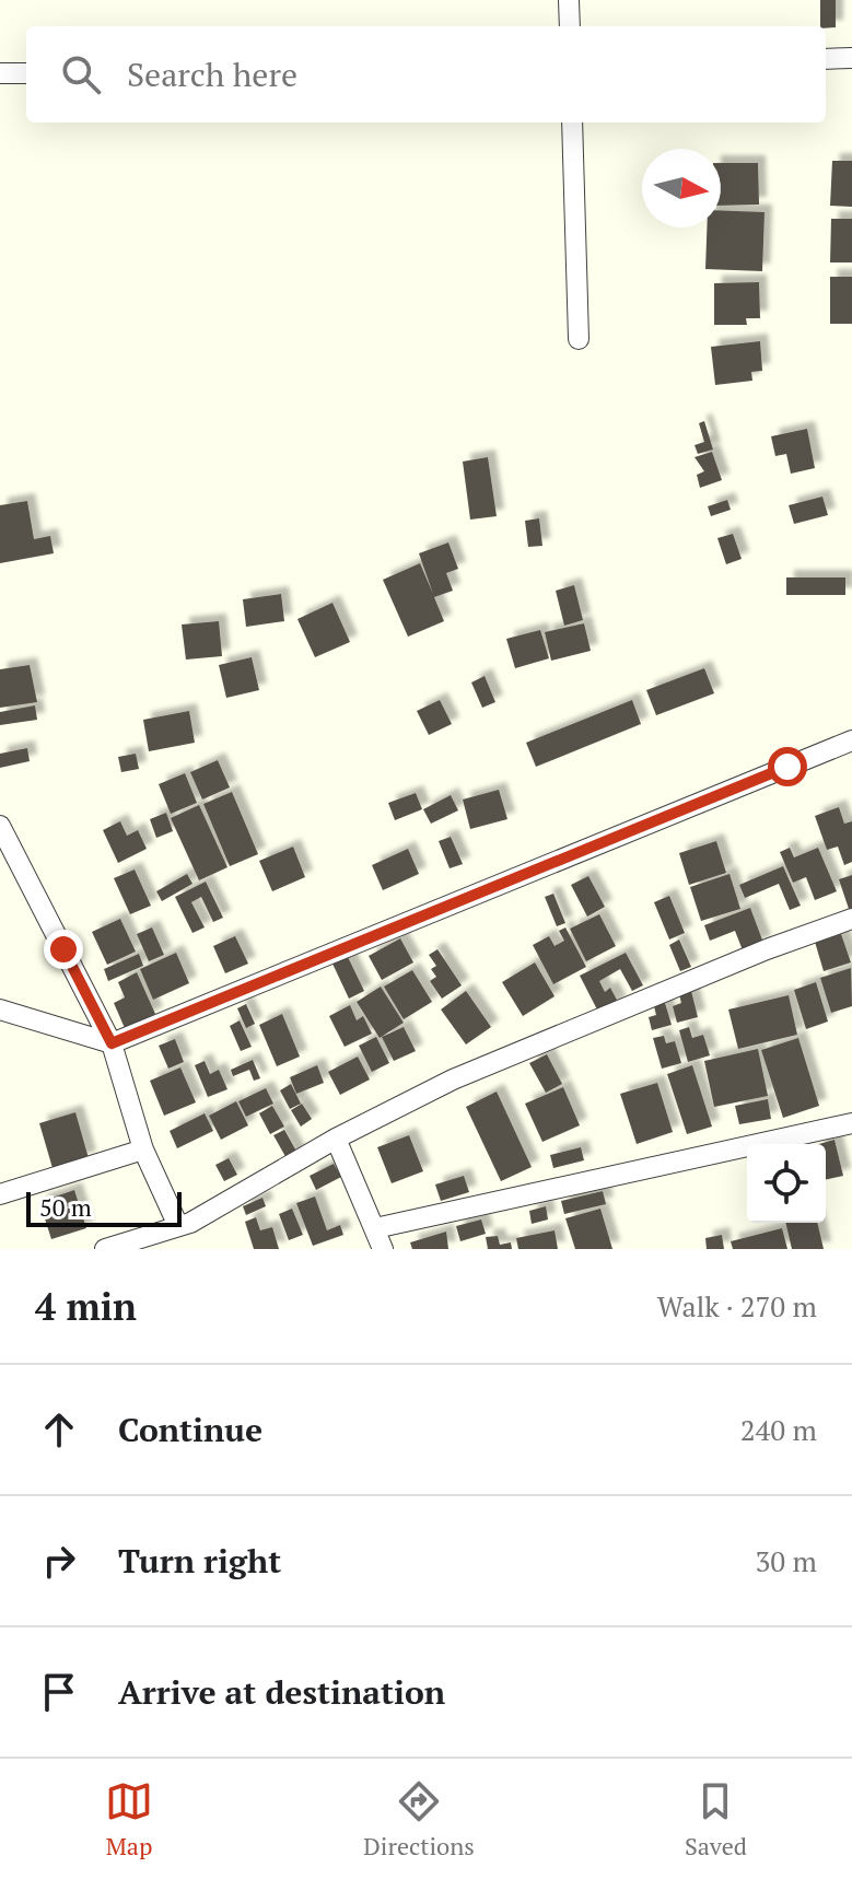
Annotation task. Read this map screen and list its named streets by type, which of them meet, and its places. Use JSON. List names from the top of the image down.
{
  "scale_bar": "50 m",
  "north": "right",
  "page": {
    "search": "Search here",
    "scale": "50 m",
    "heading": ["4 min", "Walk · 270 m"],
    "list": [
      ["Continue", "240 m"],
      ["Turn right", "30 m"],
      "Arrive at destination"
    ],
    "nav": ["Map", "Directions", "Saved"]
  }
}
